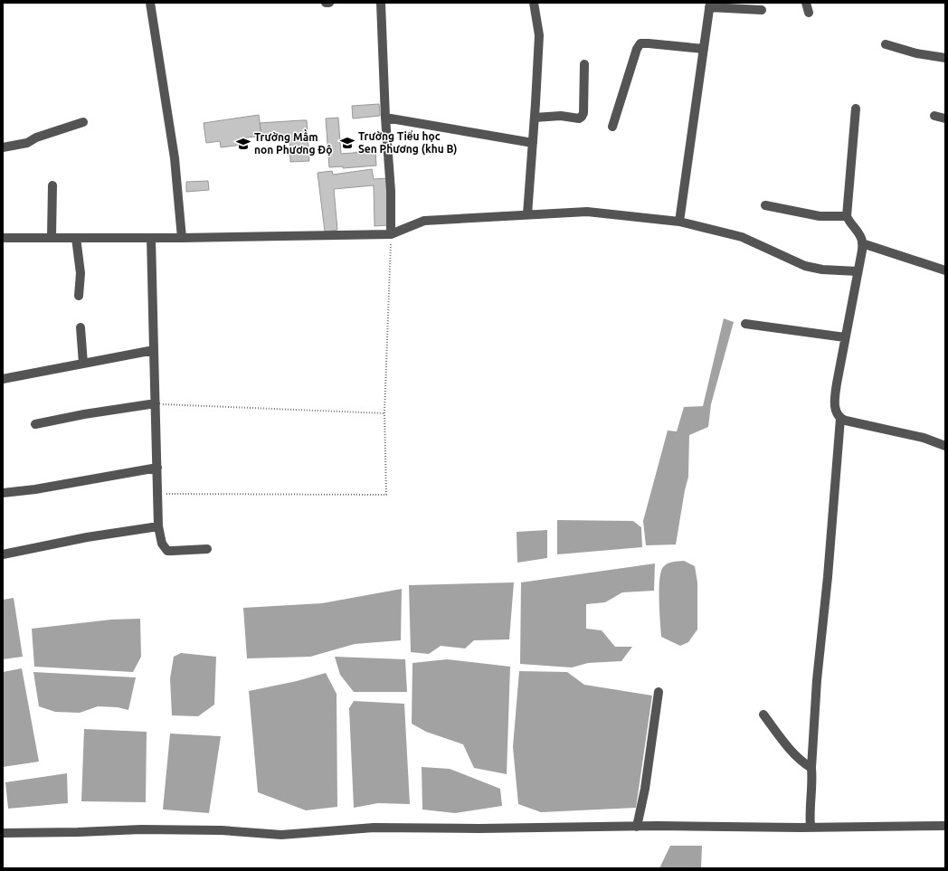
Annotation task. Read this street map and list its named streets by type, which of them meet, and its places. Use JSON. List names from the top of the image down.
{
  "places": {
    "school or university": ["Trường Tiểu học Sen Phương (khu B)", "Trường Mầm non Phương Độ"]
  }
}
